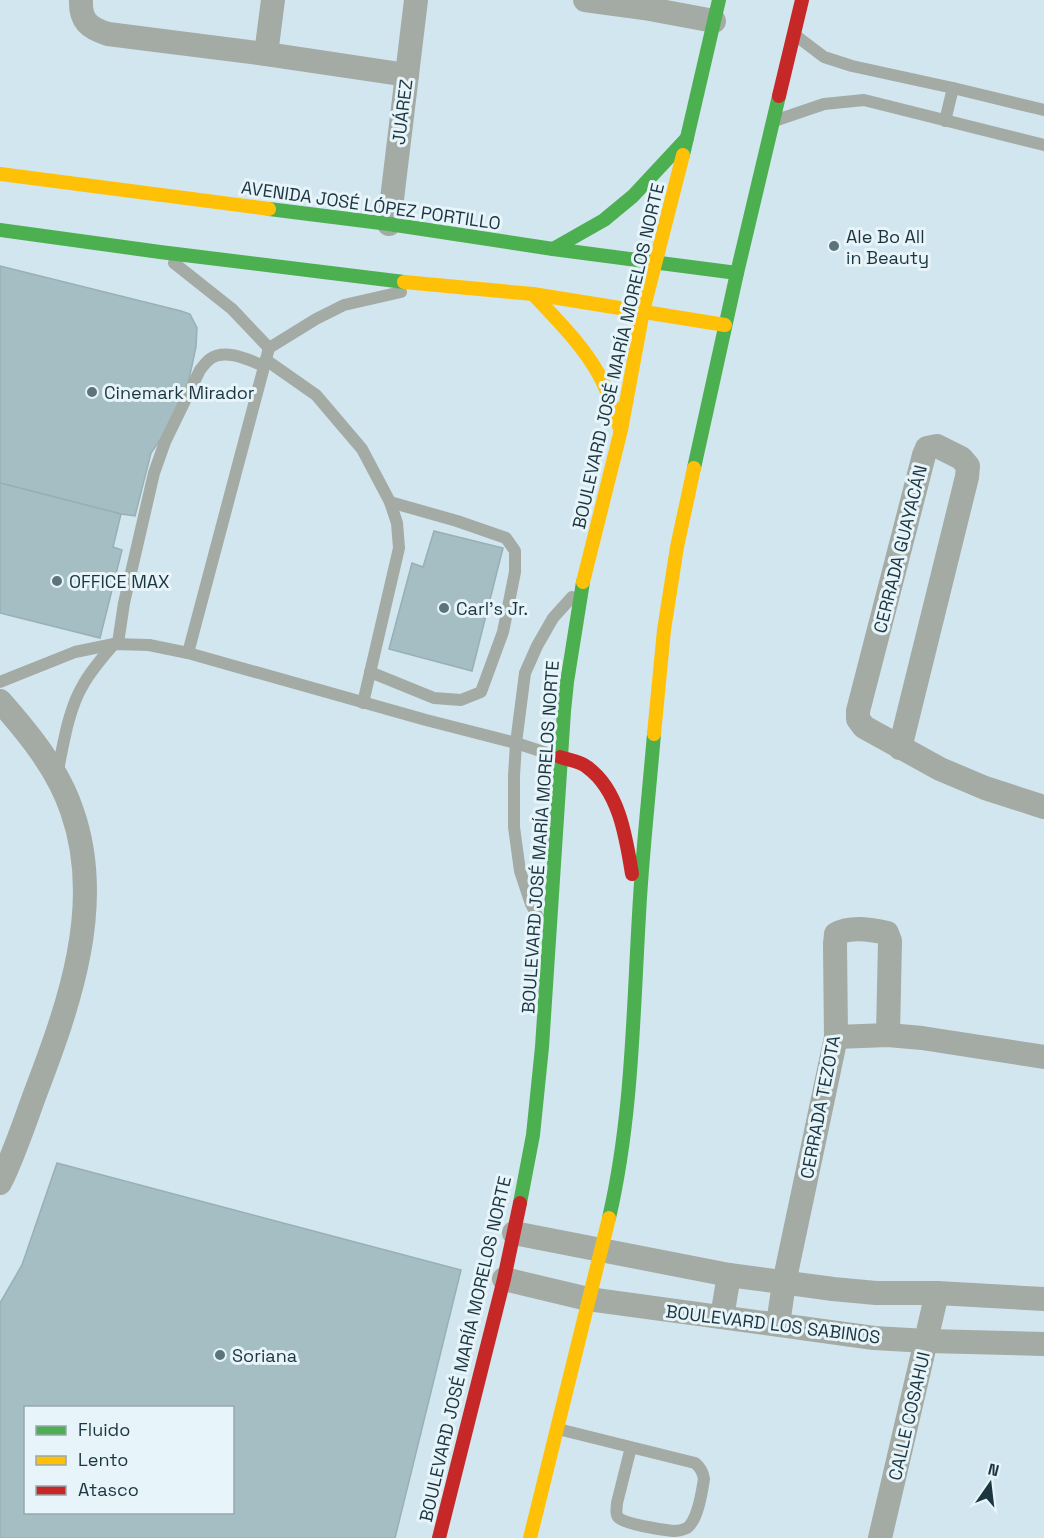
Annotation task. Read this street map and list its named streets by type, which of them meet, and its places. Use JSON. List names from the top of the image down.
{
  "streets": {
    "main road": ["AVENIDA JOSÉ LÓPEZ PORTILLO", "BOULEVARD JOSÉ MARÍA MORELOS NORTE"],
    "street": [
      "JUÁREZ",
      "CERRADA GUAYACÁN",
      "CERRADA TEZOTA",
      "BOULEVARD LOS SABINOS",
      "CALLE COSAHUI"
    ]
  },
  "crossings": [
    ["JUÁREZ", "AVENIDA JOSÉ LÓPEZ PORTILLO"],
    ["AVENIDA JOSÉ LÓPEZ PORTILLO", "BOULEVARD JOSÉ MARÍA MORELOS NORTE"],
    ["BOULEVARD JOSÉ MARÍA MORELOS NORTE", "BOULEVARD LOS SABINOS"],
    ["CERRADA TEZOTA", "BOULEVARD LOS SABINOS"],
    ["BOULEVARD LOS SABINOS", "CALLE COSAHUI"]
  ],
  "places": [
    "Ale Bo All in Beauty",
    "Cinemark Mirador",
    "OFFICE MAX",
    "Carl's Jr.",
    "Soriana"
  ],
  "legend": ["Fluido", "Lento", "Atasco"],
  "north": "top"
}
